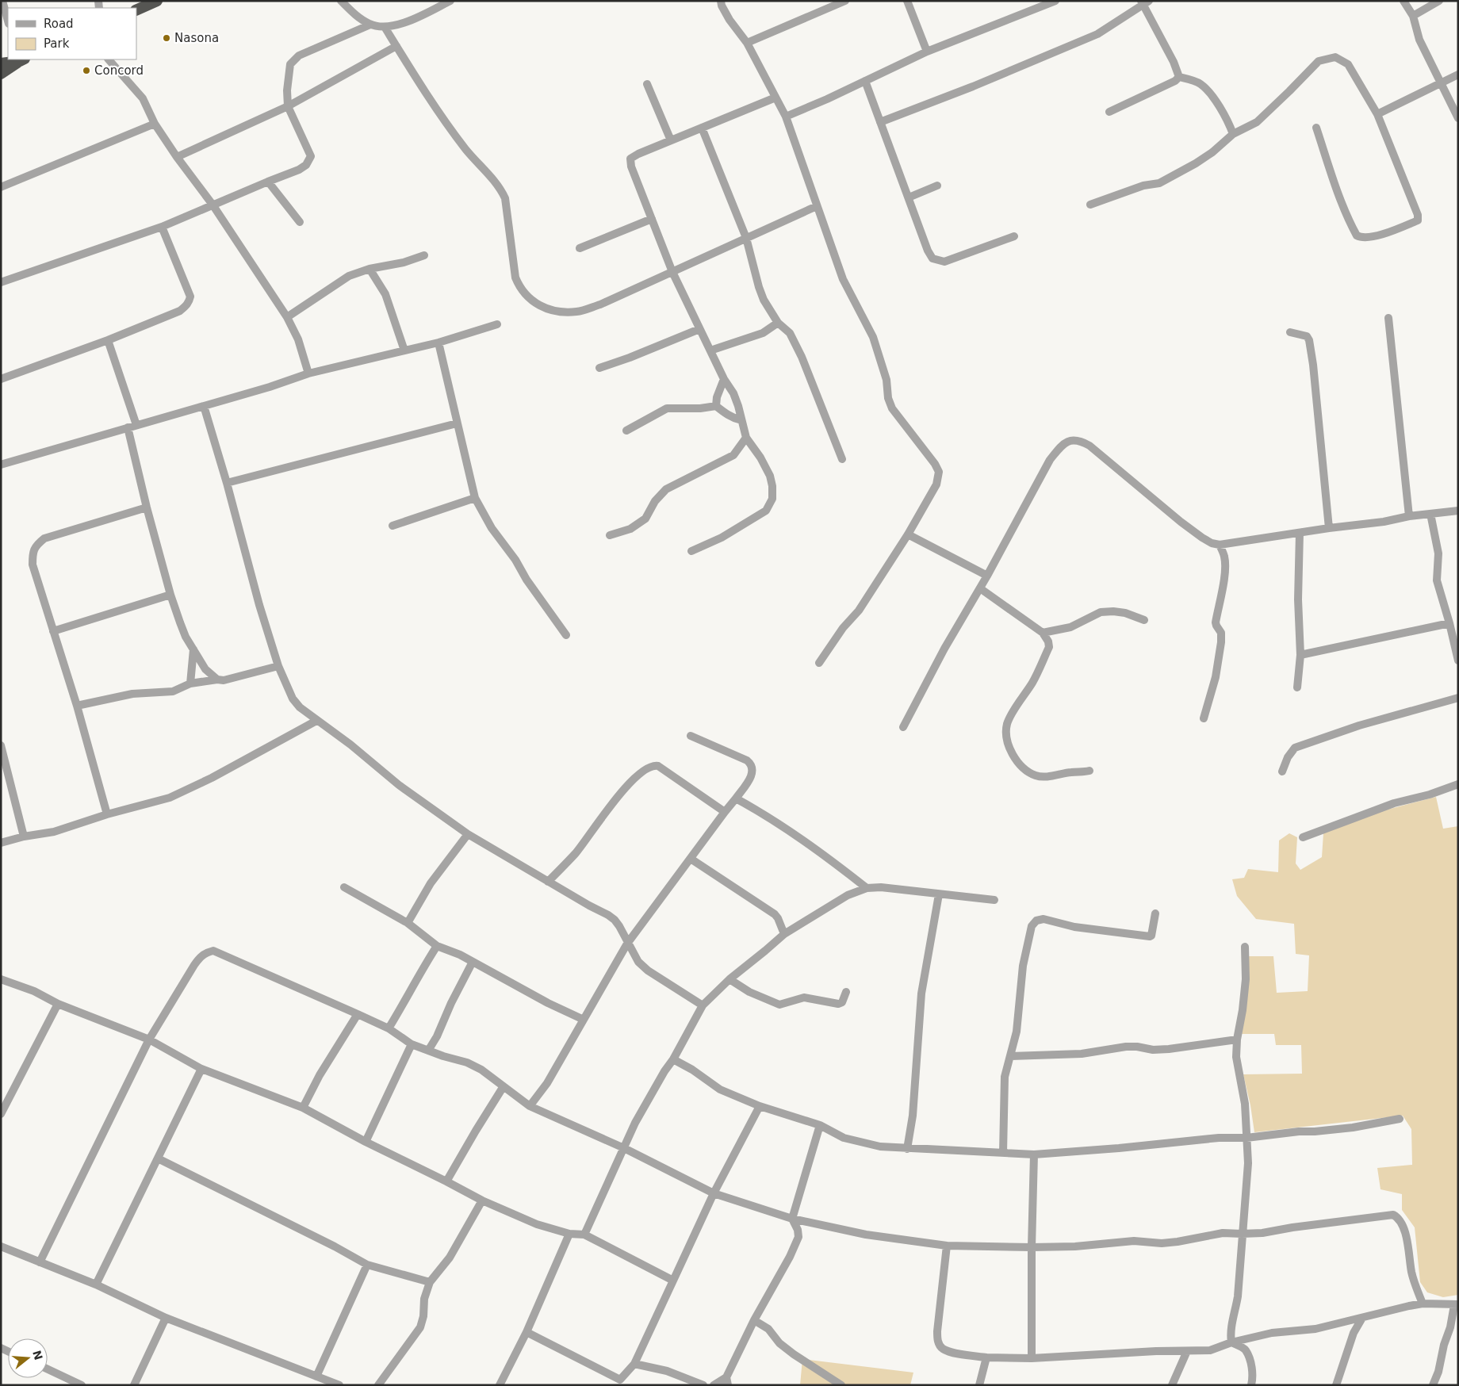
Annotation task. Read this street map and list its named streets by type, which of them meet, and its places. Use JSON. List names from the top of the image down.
{
  "places": ["Nasona", "Concord"],
  "legend": ["Road", "Park"],
  "north": "right"
}
